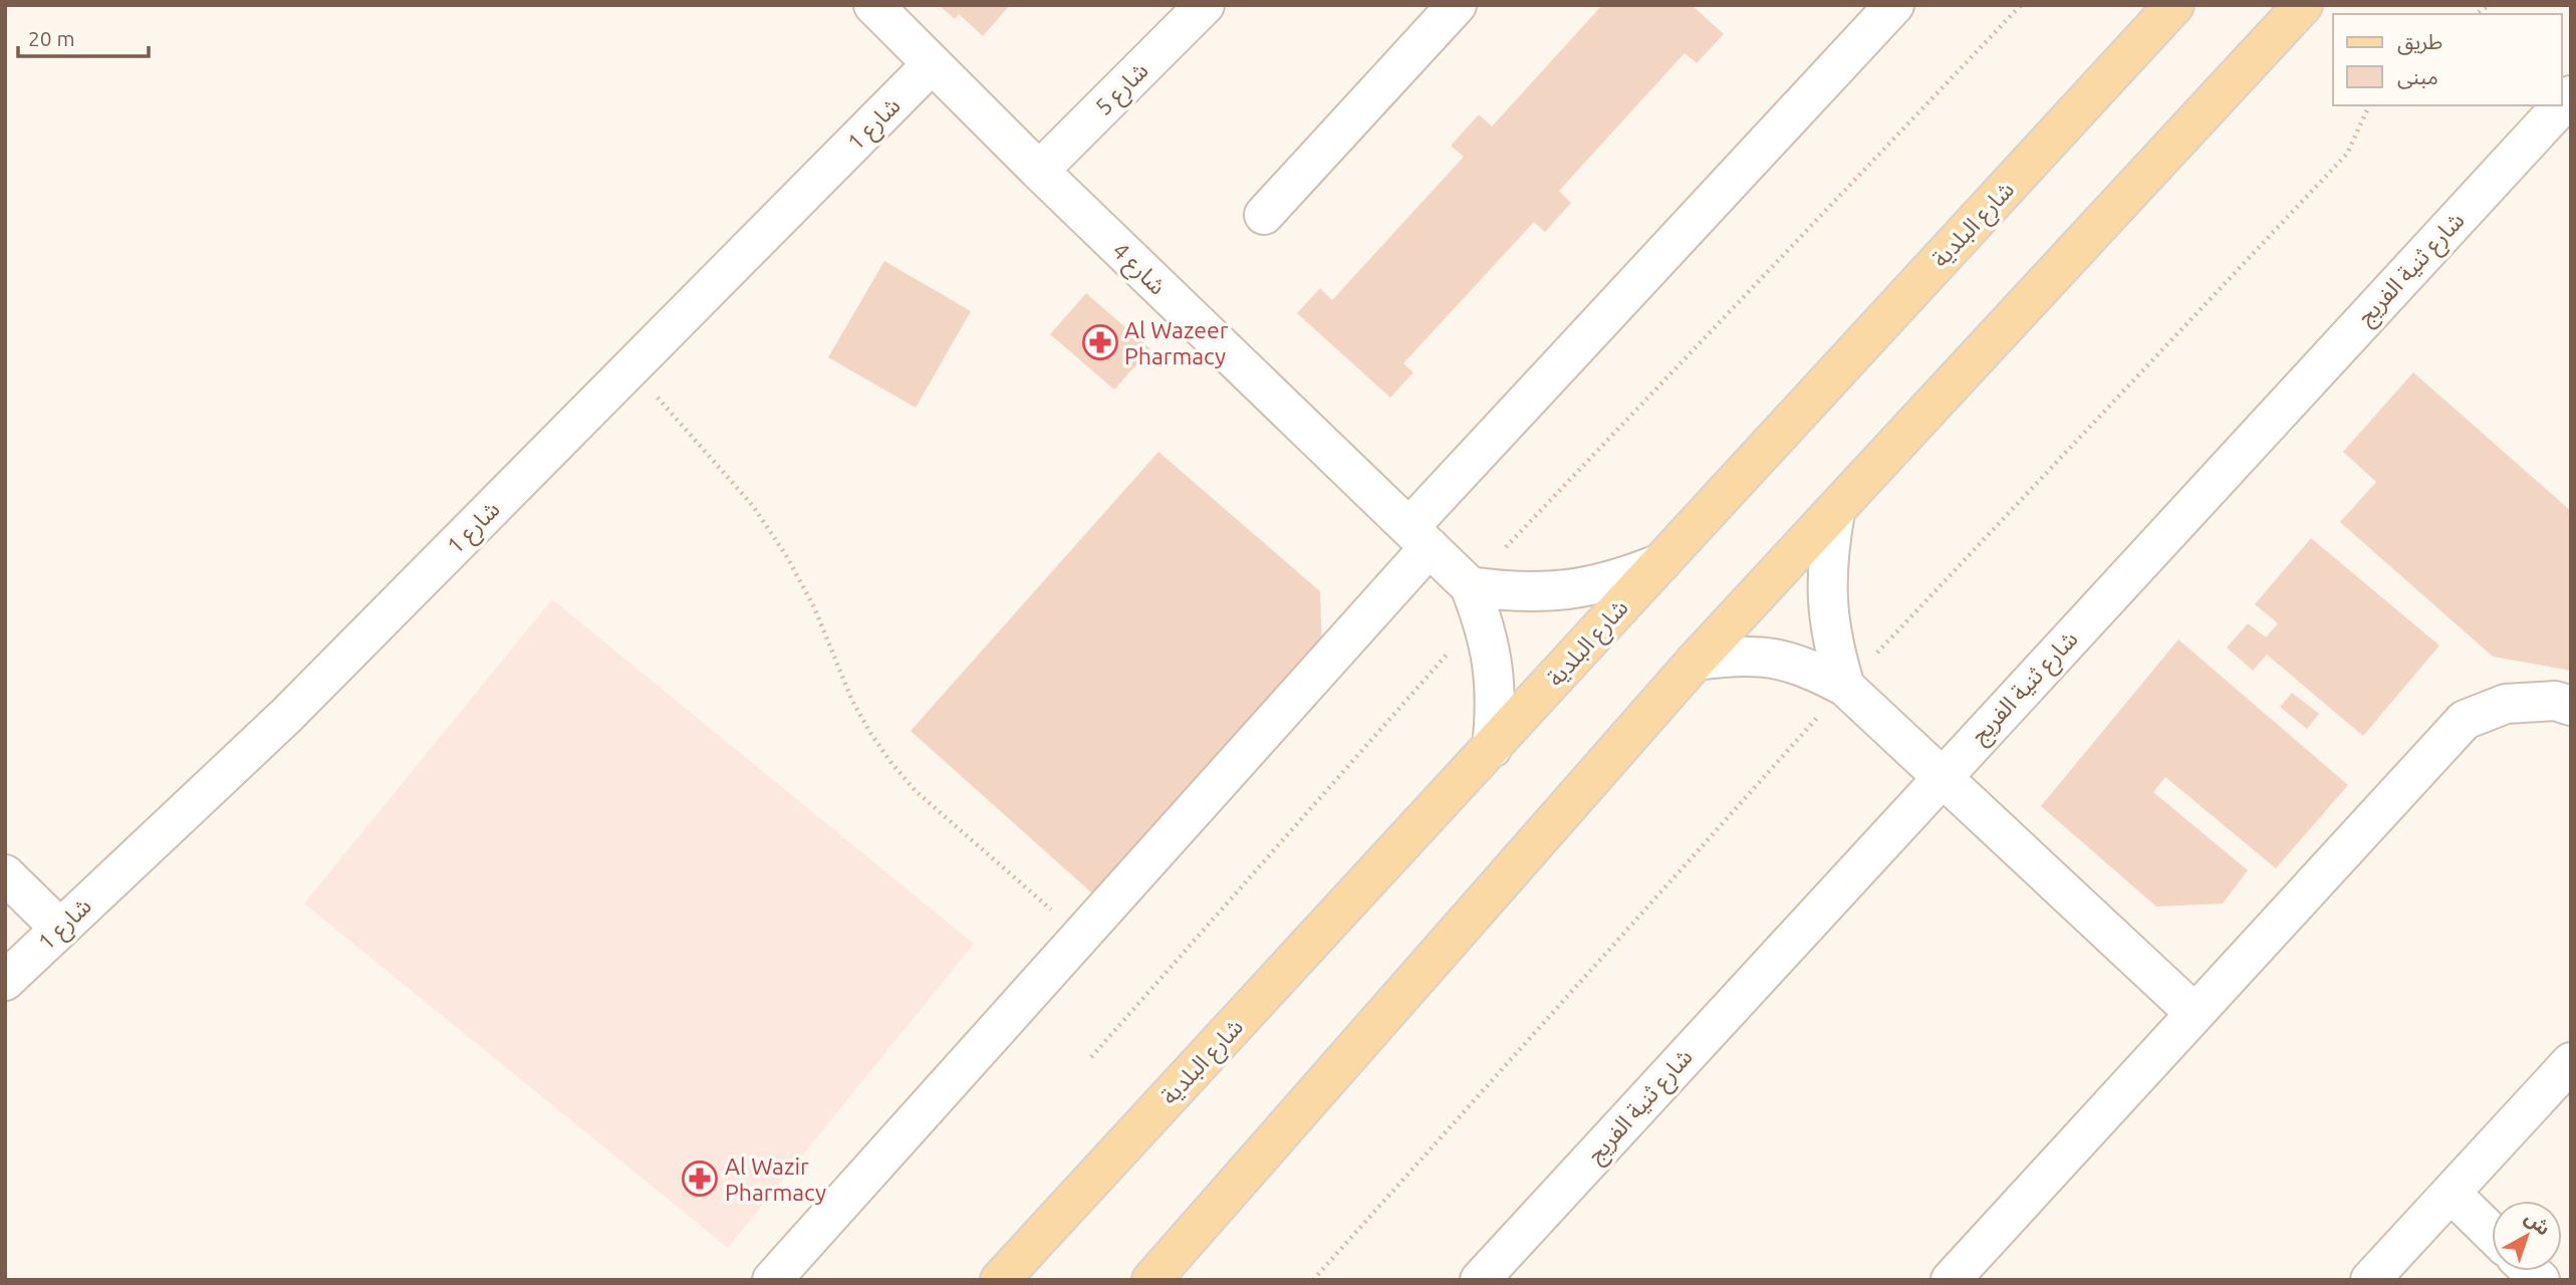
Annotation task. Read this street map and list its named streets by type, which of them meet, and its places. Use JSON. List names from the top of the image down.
{
  "streets": {
    "main road": ["شارع البلدية"],
    "street": [
      "شارع 5",
      "شارع 1",
      "شارع 4",
      "شارع ثنية الفريج"
    ]
  },
  "crossings": [
    ["شارع 5", "شارع 4"],
    ["شارع 1", "شارع 4"]
  ],
  "places": {
    "pharmacy": ["Al Wazeer Pharmacy", "Al Wazir Pharmacy"]
  },
  "legend": ["طريق", "مبنى"],
  "scale_bar": "20 m",
  "north": "top right"
}
